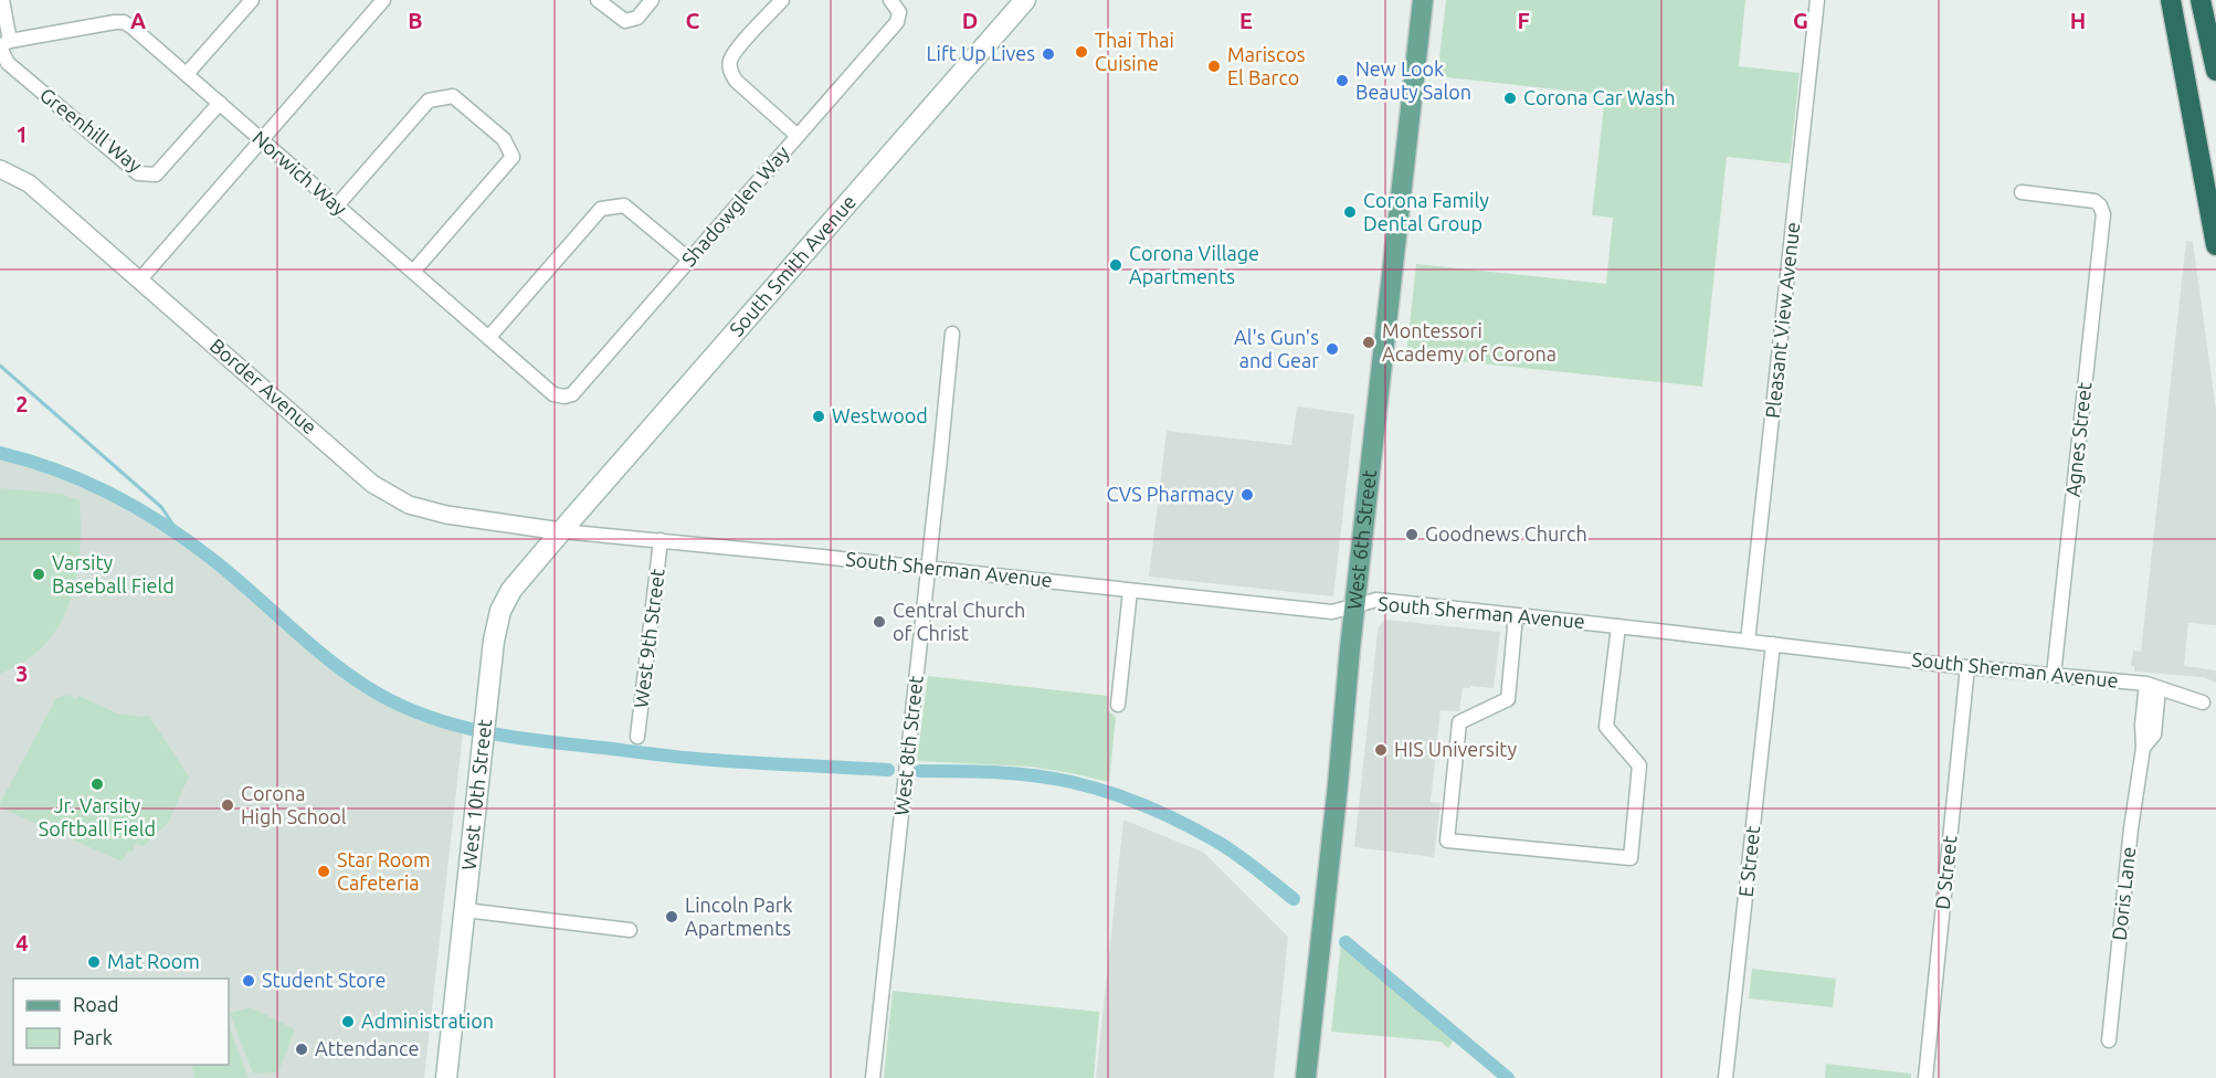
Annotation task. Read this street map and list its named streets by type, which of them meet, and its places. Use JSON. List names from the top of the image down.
{
  "streets": {
    "main road": ["South Smith Avenue", "West 6th Street", "West 10th Street"],
    "street": [
      "Greenhill Way",
      "Norwich Way",
      "Shadowglen Way",
      "Pleasant View Avenue",
      "Border Avenue",
      "Agnes Street",
      "South Sherman Avenue",
      "West 9th Street",
      "West 8th Street",
      "E Street",
      "D Street",
      "Doris Lane"
    ]
  },
  "crossings": [
    ["Greenhill Way", "Norwich Way"],
    ["Norwich Way", "Shadowglen Way"],
    ["South Smith Avenue", "Border Avenue"],
    ["South Smith Avenue", "South Sherman Avenue"],
    ["South Smith Avenue", "West 10th Street"],
    ["Pleasant View Avenue", "South Sherman Avenue"],
    ["Border Avenue", "South Sherman Avenue"],
    ["Border Avenue", "West 10th Street"],
    ["Agnes Street", "South Sherman Avenue"],
    ["West 6th Street", "South Sherman Avenue"],
    ["South Sherman Avenue", "West 9th Street"],
    ["South Sherman Avenue", "West 8th Street"],
    ["South Sherman Avenue", "West 10th Street"],
    ["South Sherman Avenue", "E Street"],
    ["South Sherman Avenue", "D Street"],
    ["South Sherman Avenue", "Doris Lane"]
  ],
  "places": [
    "Thai Thai Cuisine",
    "Lift Up Lives",
    "Mariscos El Barco",
    "New Look Beauty Salon",
    "Corona Car Wash",
    "Corona Family Dental Group",
    "Corona Village Apartments",
    "Montessori Academy of Corona",
    "Al's Gun's and Gear",
    "Westwood",
    "CVS Pharmacy",
    "Goodnews Church",
    "Varsity Baseball Field",
    "Central Church of Christ",
    "HIS University",
    "Jr. Varsity Softball Field",
    "Corona High School",
    "Star Room Cafeteria",
    "Lincoln Park Apartments",
    "Mat Room",
    "Student Store",
    "Administration",
    "Attendance"
  ],
  "legend": ["Road", "Park"],
  "grid": {
    "columns": [
      "A",
      "B",
      "C",
      "D",
      "E",
      "F",
      "G",
      "H"
    ],
    "rows": [
      "1",
      "2",
      "3",
      "4"
    ]
  }
}
